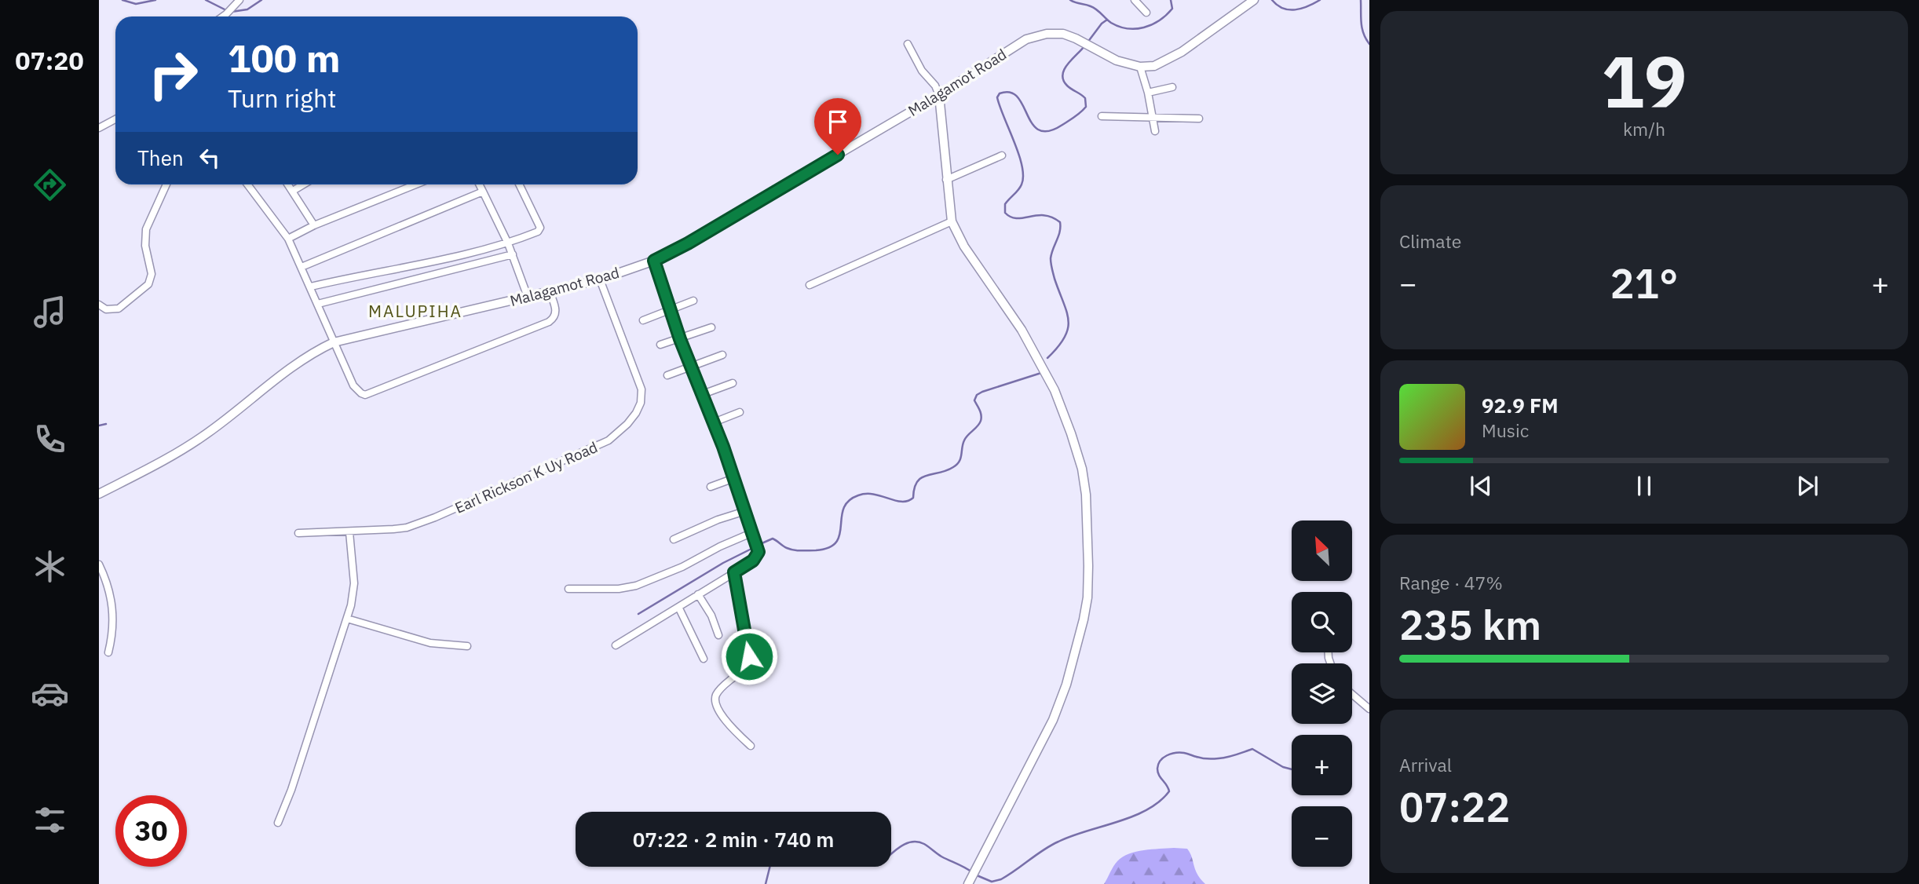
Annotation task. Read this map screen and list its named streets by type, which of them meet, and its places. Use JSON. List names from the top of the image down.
{
  "streets": {
    "street": ["Malagamot Road", "Earl Rickson K Uy Road"]
  },
  "crossings": [
    ["Malagamot Road", "Earl Rickson K Uy Road"]
  ],
  "districts": ["MALUPIHA"],
  "north": "top left",
  "page": {
    "tabs": "07:20",
    "tile": [
      ["19", "km/h"],
      "Climate",
      ["Range · 47%", "235 km"],
      ["Arrival", "07:22"]
    ],
    "turn": ["100 m", "Turn right"],
    "then": "Then",
    "heat": ["−", "21°", "+"],
    "song": ["92.9 FM", "Music"],
    "map_buttons": ["+", "−"],
    "limit": "30",
    "trip": "07:22 · 2 min · 740 m"
  }
}
